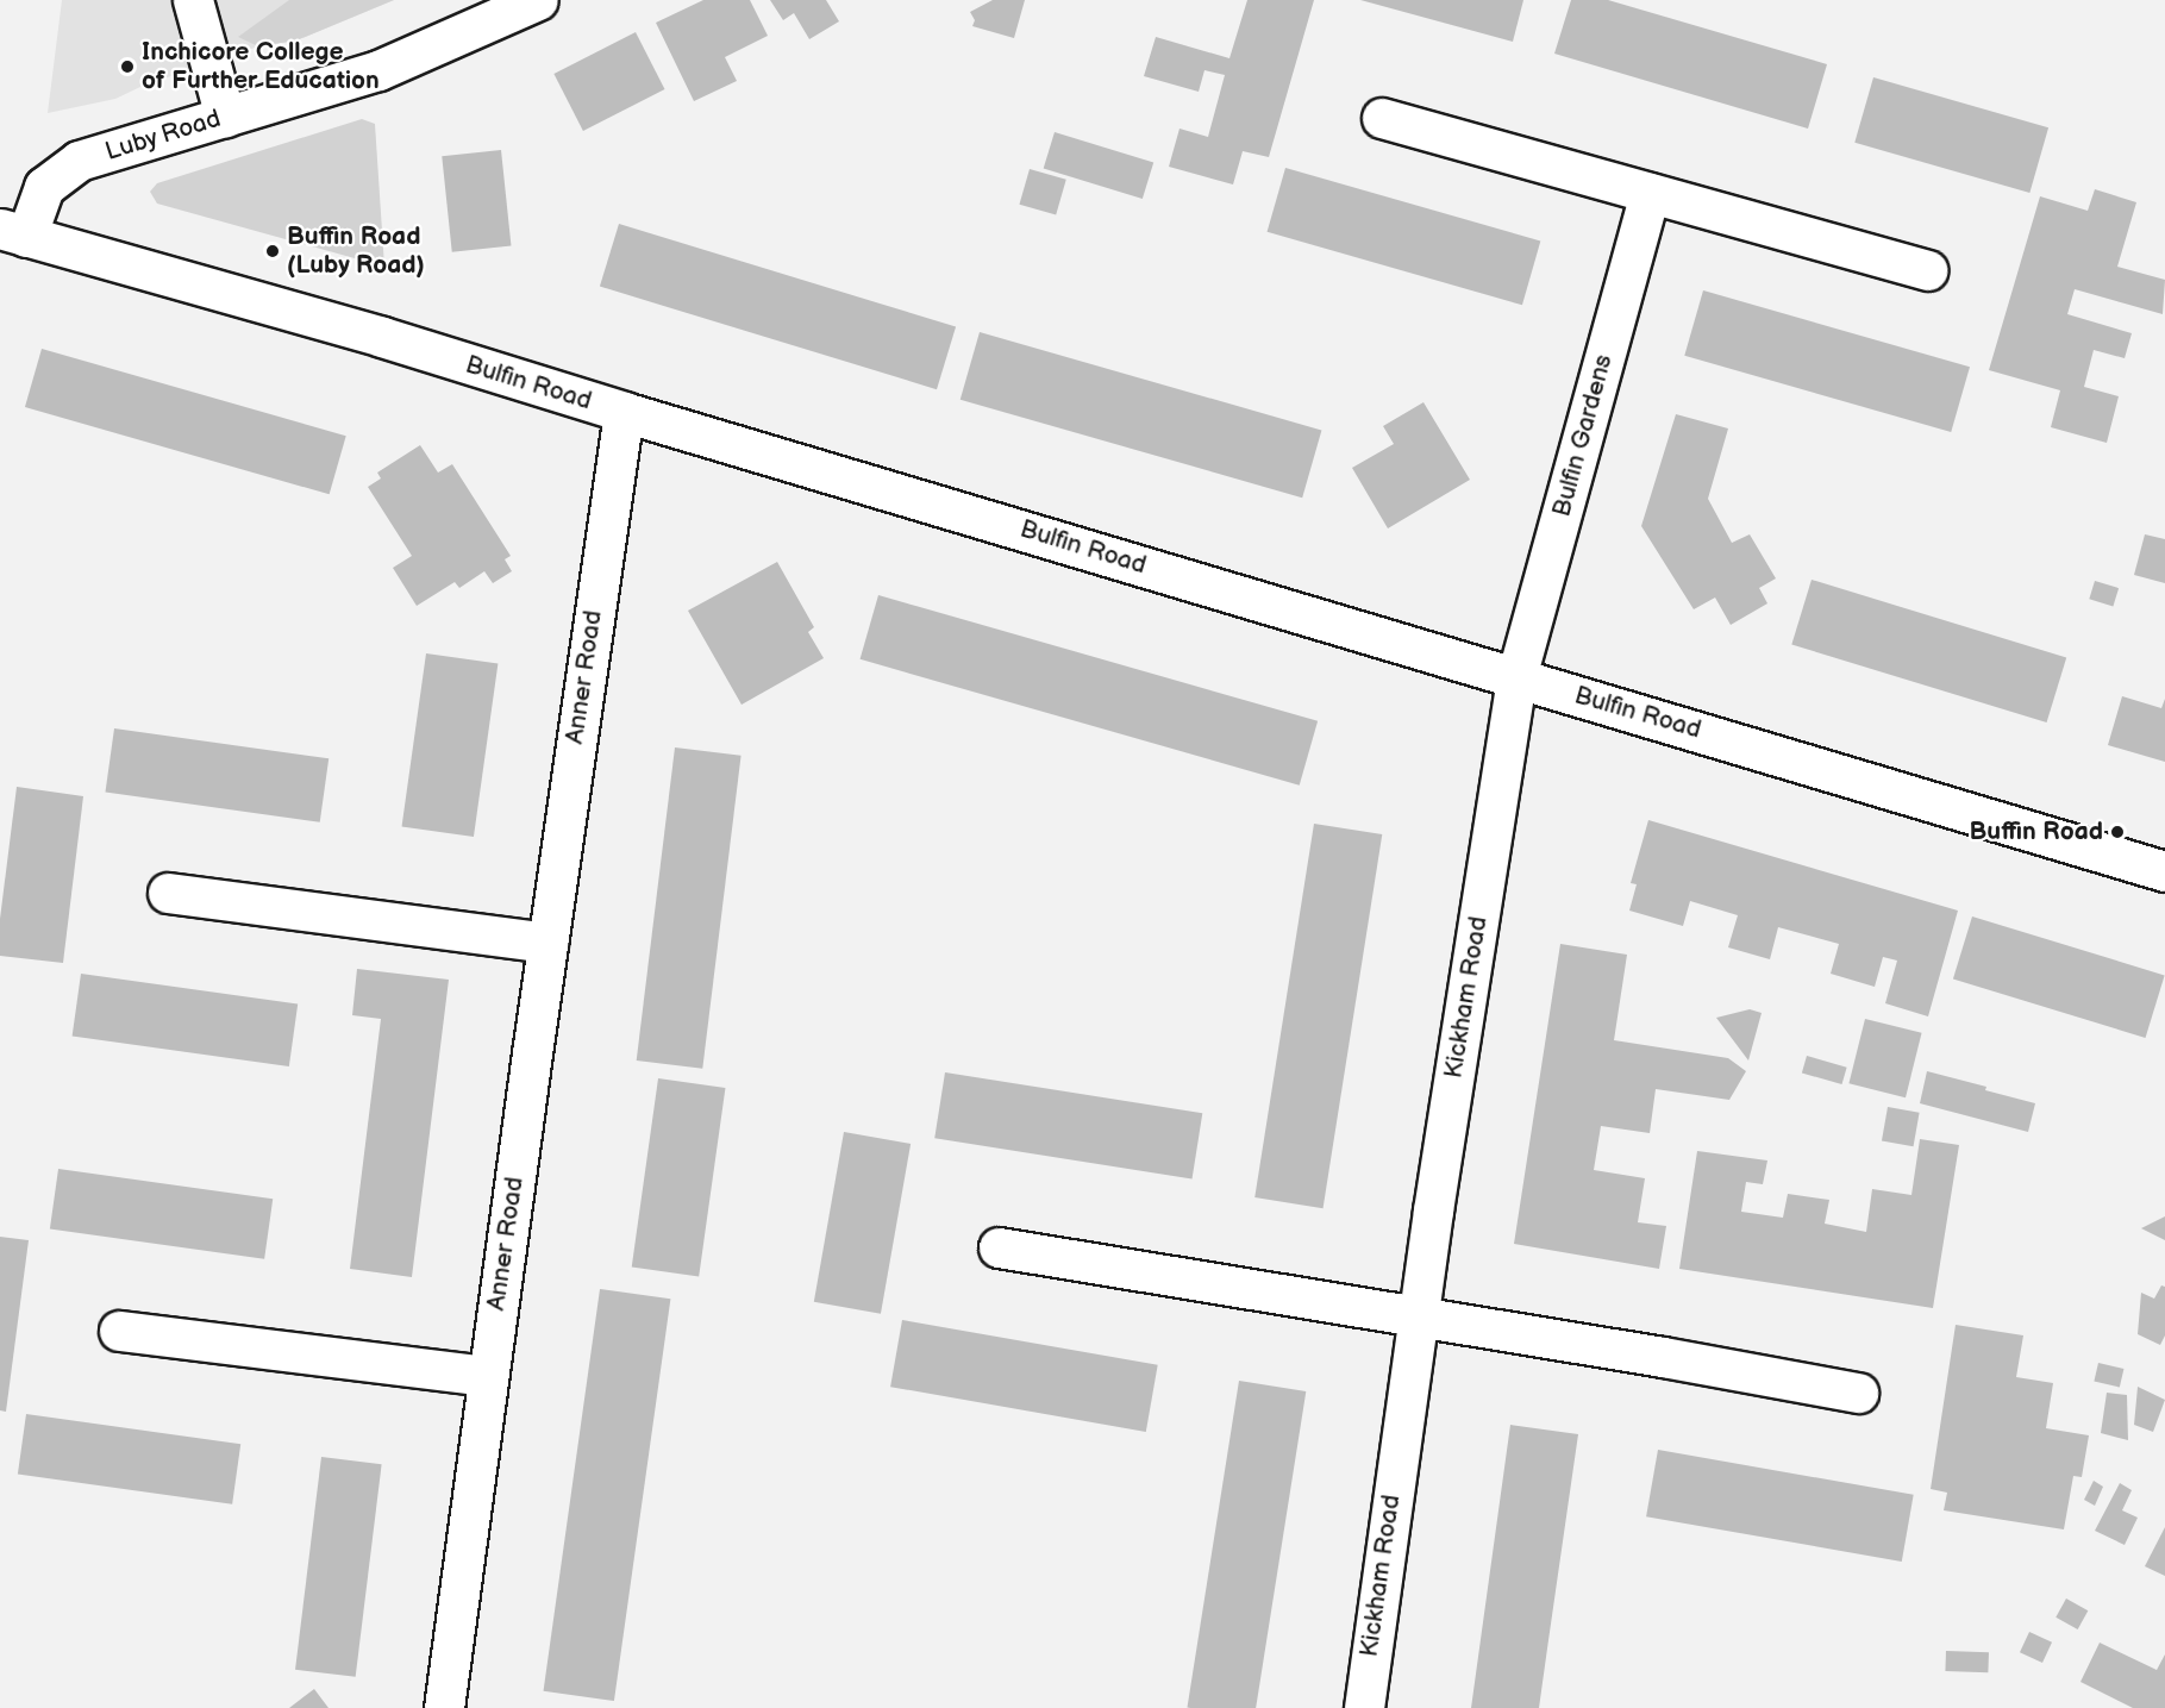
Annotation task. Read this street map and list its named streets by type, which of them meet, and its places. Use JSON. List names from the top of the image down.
{
  "streets": {
    "street": [
      "Luby Road",
      "Bulfin Road",
      "Bulfin Gardens",
      "Anner Road",
      "Kickham Road"
    ]
  },
  "crossings": [
    ["Luby Road", "Bulfin Road"],
    ["Bulfin Road", "Bulfin Gardens"],
    ["Bulfin Road", "Anner Road"],
    ["Bulfin Road", "Kickham Road"],
    ["Bulfin Gardens", "Kickham Road"]
  ],
  "places": ["Inchicore College of Further Education", "Buffin Road (Luby Road)", "Buffin Road"]
}
